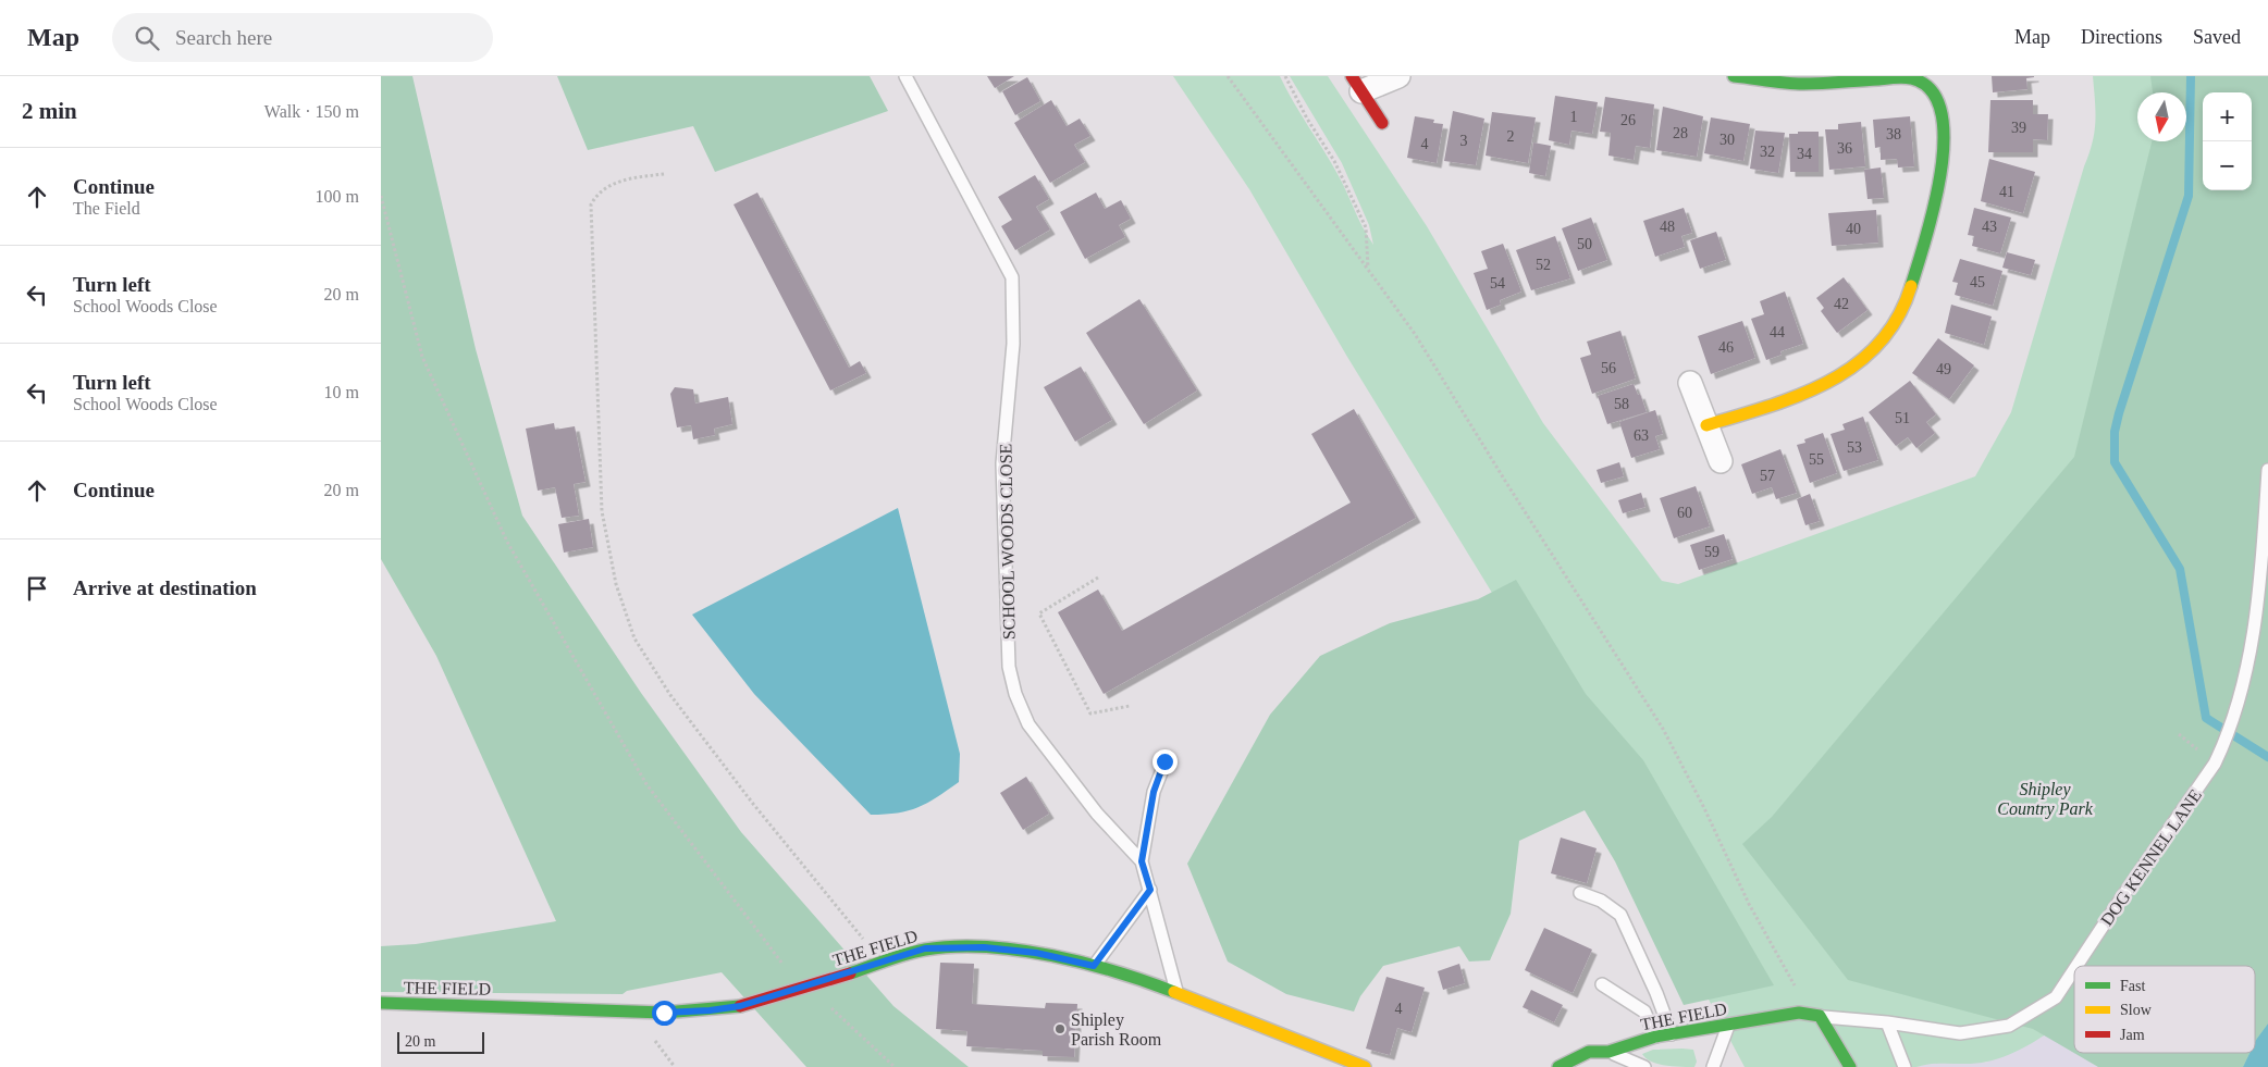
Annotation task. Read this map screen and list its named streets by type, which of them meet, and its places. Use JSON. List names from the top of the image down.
{
  "streets": {
    "street": ["THE FIELD"],
    "lane": ["SCHOOL WOODS CLOSE", "DOG KENNEL LANE"]
  },
  "crossings": [
    ["SCHOOL WOODS CLOSE", "THE FIELD"],
    ["DOG KENNEL LANE", "THE FIELD"]
  ],
  "parks": ["Shipley Country Park"],
  "places": ["Shipley Parish Room"],
  "house_numbers": [
    "1",
    "26",
    "39",
    "28",
    "38",
    "2",
    "30",
    "3",
    "4",
    "36",
    "32",
    "34",
    "41",
    "48",
    "43",
    "40",
    "50",
    "52",
    "45",
    "54",
    "42",
    "44",
    "46",
    "56",
    "49",
    "58",
    "51",
    "63",
    "53",
    "55",
    "57",
    "60",
    "59",
    "4"
  ],
  "legend": ["Fast", "Slow", "Jam"],
  "scale_bar": "20 m",
  "north": "bottom",
  "page": {
    "header": "Map",
    "search": "Search here",
    "nav": ["Map", "Directions", "Saved"],
    "heading": ["2 min", "Walk · 150 m"],
    "map_buttons": ["+", "−"],
    "list": [
      ["Continue", "The Field", "100 m"],
      ["Turn left", "School Woods Close", "20 m"],
      ["Turn left", "School Woods Close", "10 m"],
      ["Continue", "20 m"],
      "Arrive at destination"
    ],
    "scale": "20 m"
  }
}
